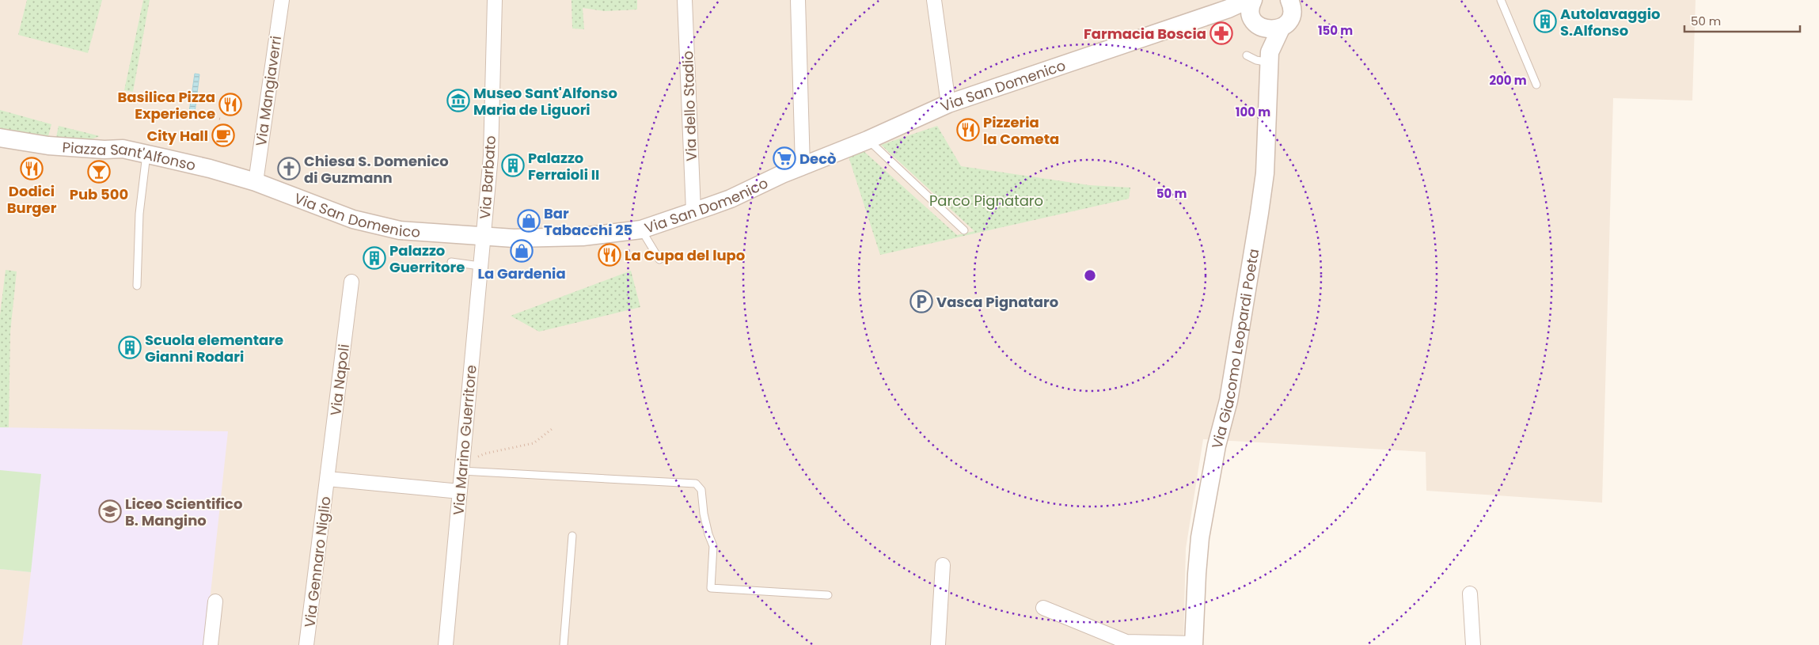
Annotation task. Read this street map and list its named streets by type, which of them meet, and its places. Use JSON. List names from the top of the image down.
{
  "streets": {
    "street": [
      "Via San Domenico",
      "Via Mangiaverri",
      "Via dello Stadio",
      "Piazza Sant'Alfonso",
      "Via Barbato",
      "Via Giacomo Leopardi Poeta",
      "Via Napoli",
      "Via Marino Guerritore",
      "Via Gennaro Niglio"
    ]
  },
  "crossings": [
    ["Via San Domenico", "Via Mangiaverri"],
    ["Via San Domenico", "Via dello Stadio"],
    ["Via San Domenico", "Piazza Sant'Alfonso"],
    ["Via San Domenico", "Via Barbato"],
    ["Via San Domenico", "Via Marino Guerritore"],
    ["Via Mangiaverri", "Piazza Sant'Alfonso"],
    ["Via Barbato", "Via Marino Guerritore"],
    ["Via Napoli", "Via Gennaro Niglio"]
  ],
  "parks": ["Parco Pignataro"],
  "places": {
    "building": [
      "Autolavaggio S.Alfonso",
      "Palazzo Ferraioli II",
      "Palazzo Guerritore",
      "Scuola elementare Gianni Rodari"
    ],
    "pharmacy": ["Farmacia Boscia"],
    "museum": ["Museo Sant'Alfonso Maria de Liguori"],
    "restaurant": [
      "Basilica Pizza Experience",
      "Pizzeria la Cometa",
      "Dodici Burger",
      "La Cupa del lupo"
    ],
    "cafe": ["City Hall"],
    "supermarket": ["Decò"],
    "church": ["Chiesa S. Domenico di Guzmann"],
    "bar": ["Pub 500"],
    "shop": ["Bar Tabacchi 25", "La Gardenia"],
    "parking": ["Vasca Pignataro"],
    "school or university": ["Liceo Scientifico B. Mangino"]
  },
  "scale_bar": "50 m",
  "rings": [
    "150 m",
    "200 m",
    "100 m",
    "50 m"
  ]
}
